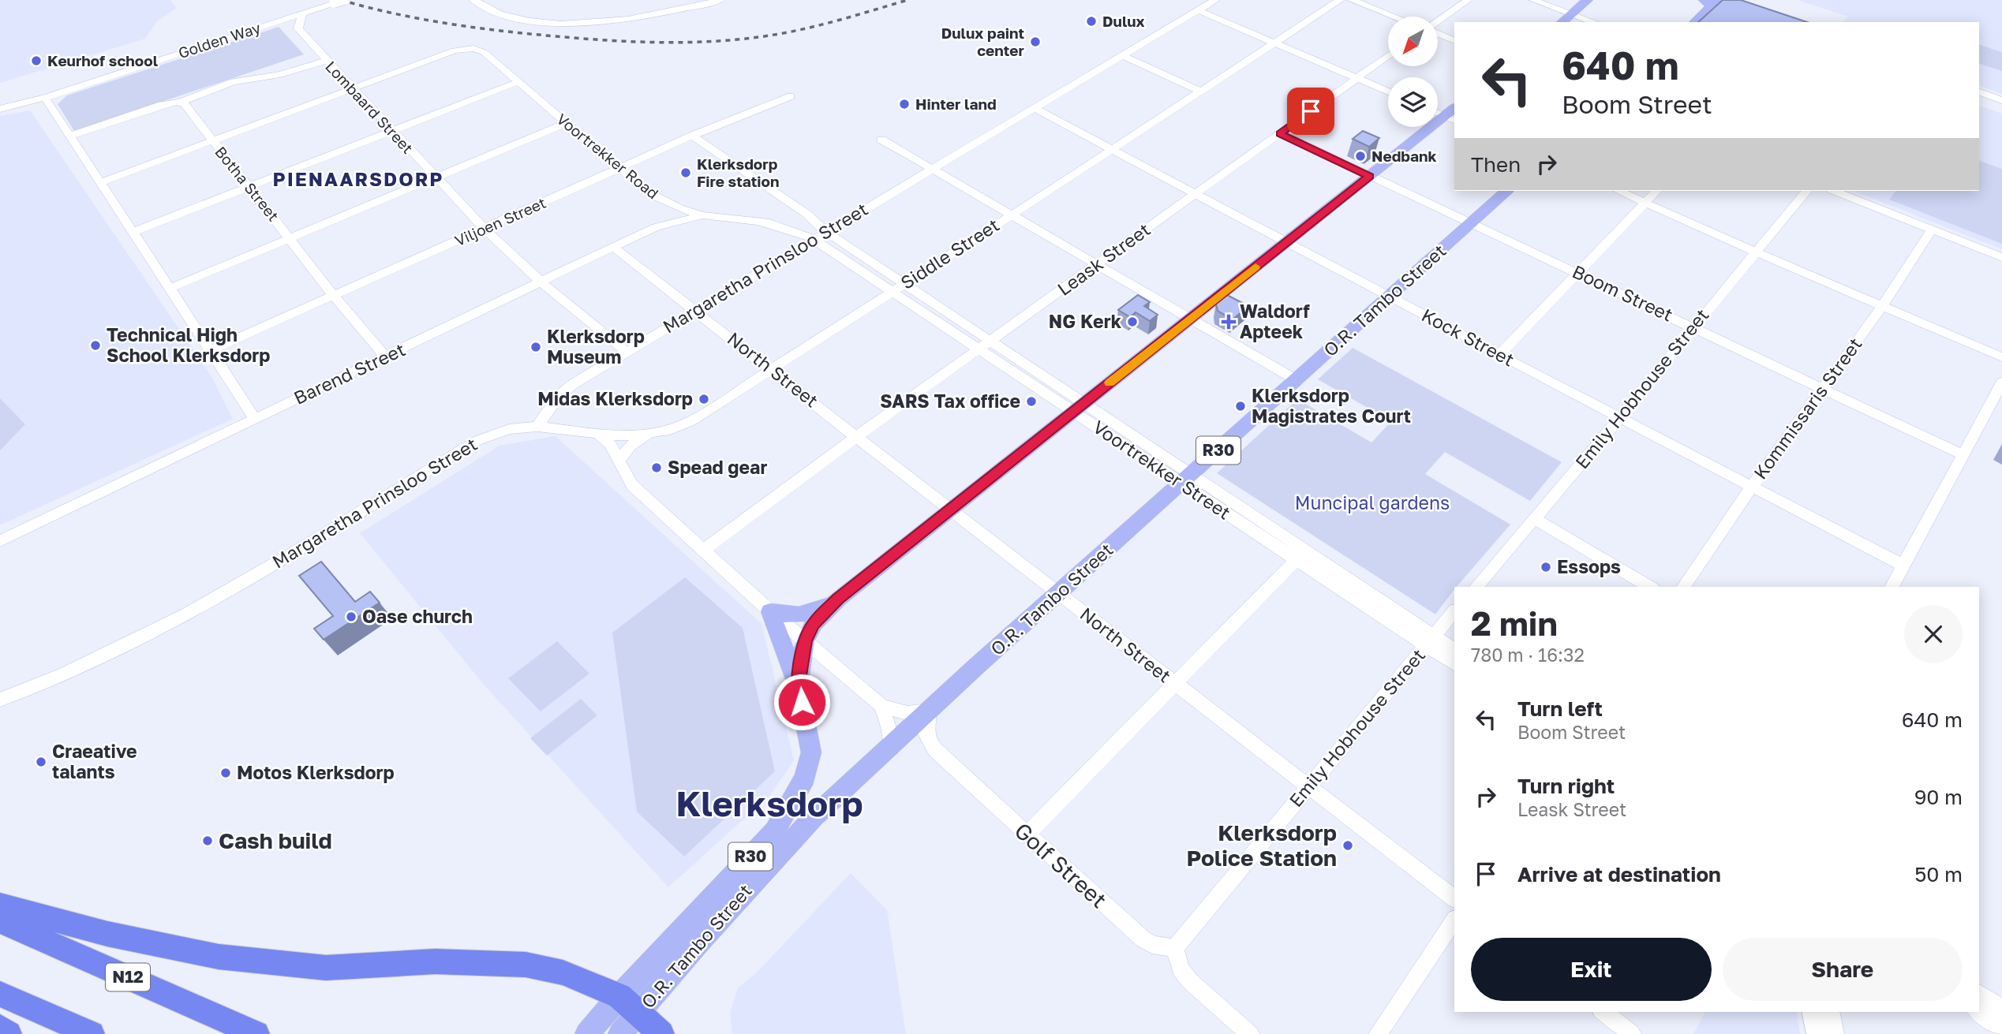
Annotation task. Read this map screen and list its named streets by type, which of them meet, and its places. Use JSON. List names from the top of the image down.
{
  "streets": {
    "highway": ["N12"],
    "main road": ["O.R. Tambo Street", "R30"],
    "street": [
      "Golden Way",
      "Lombaard Street",
      "Voortrekker Road",
      "Botha Street",
      "Viljoen Street",
      "Siddle Street",
      "Leask Street",
      "Margaretha Prinsloo Street",
      "Boom Street",
      "Kock Street",
      "North Street",
      "Barend Street",
      "Emily Hobhouse Street",
      "Kommissaris Street",
      "Voortrekker Street",
      "Golf Street"
    ]
  },
  "crossings": [
    ["Golden Way", "Lombaard Street"],
    ["Lombaard Street", "Voortrekker Road"],
    ["Lombaard Street", "Viljoen Street"],
    ["Lombaard Street", "Margaretha Prinsloo Street"],
    ["Lombaard Street", "Barend Street"],
    ["Voortrekker Road", "Viljoen Street"],
    ["Voortrekker Road", "Margaretha Prinsloo Street"],
    ["Voortrekker Road", "Barend Street"],
    ["Voortrekker Road", "Voortrekker Street"],
    ["Botha Street", "Viljoen Street"],
    ["Botha Street", "Barend Street"],
    ["Siddle Street", "Margaretha Prinsloo Street"],
    ["Siddle Street", "Kock Street"],
    ["Siddle Street", "North Street"],
    ["Siddle Street", "Voortrekker Street"],
    ["Leask Street", "Boom Street"],
    ["Leask Street", "Kock Street"],
    ["Leask Street", "North Street"],
    ["Leask Street", "Voortrekker Street"],
    ["Margaretha Prinsloo Street", "Kock Street"],
    ["Margaretha Prinsloo Street", "North Street"],
    ["Margaretha Prinsloo Street", "Voortrekker Street"],
    ["Boom Street", "O.R. Tambo Street"],
    ["Boom Street", "Emily Hobhouse Street"],
    ["Boom Street", "Kommissaris Street"],
    ["Boom Street", "R30"],
    ["O.R. Tambo Street", "Kock Street"],
    ["O.R. Tambo Street", "North Street"],
    ["O.R. Tambo Street", "R30"],
    ["O.R. Tambo Street", "Voortrekker Street"],
    ["O.R. Tambo Street", "Golf Street"],
    ["Kock Street", "Emily Hobhouse Street"],
    ["Kock Street", "Kommissaris Street"],
    ["Kock Street", "R30"],
    ["North Street", "Barend Street"],
    ["North Street", "Emily Hobhouse Street"],
    ["North Street", "R30"],
    ["Emily Hobhouse Street", "Voortrekker Street"],
    ["Emily Hobhouse Street", "Golf Street"],
    ["R30", "Voortrekker Street"]
  ],
  "districts": ["PIENAARSDORP", "Klerksdorp"],
  "parks": ["Muncipal gardens"],
  "places": {
    "other": [
      "Dulux",
      "Dulux paint center",
      "Keurhof school",
      "Hinter land",
      "Nedbank",
      "Klerksdorp Fire station",
      "NG Kerk",
      "Technical High School Klerksdorp",
      "Klerksdorp Museum",
      "Midas Klerksdorp",
      "SARS Tax office",
      "Klerksdorp Magistrates Court",
      "Spead gear",
      "Essops",
      "Oase church",
      "Craeative talants",
      "Motos Klerksdorp",
      "Cash build",
      "Klerksdorp Police Station"
    ],
    "health": ["Waldorf Apteek"]
  },
  "north": "bottom left",
  "page": {
    "turn": ["640 m", "Boom Street"],
    "then": "Then",
    "heading": ["2 min", "780 m · 16:32"],
    "list": [
      {
        "name": "Turn left",
        "note": "Boom Street",
        "value": "640 m"
      },
      {
        "name": "Turn right",
        "note": "Leask Street",
        "value": "90 m"
      },
      {
        "name": "Arrive at destination",
        "value": "50 m"
      }
    ],
    "buttons": ["Exit", "Share"]
  }
}
